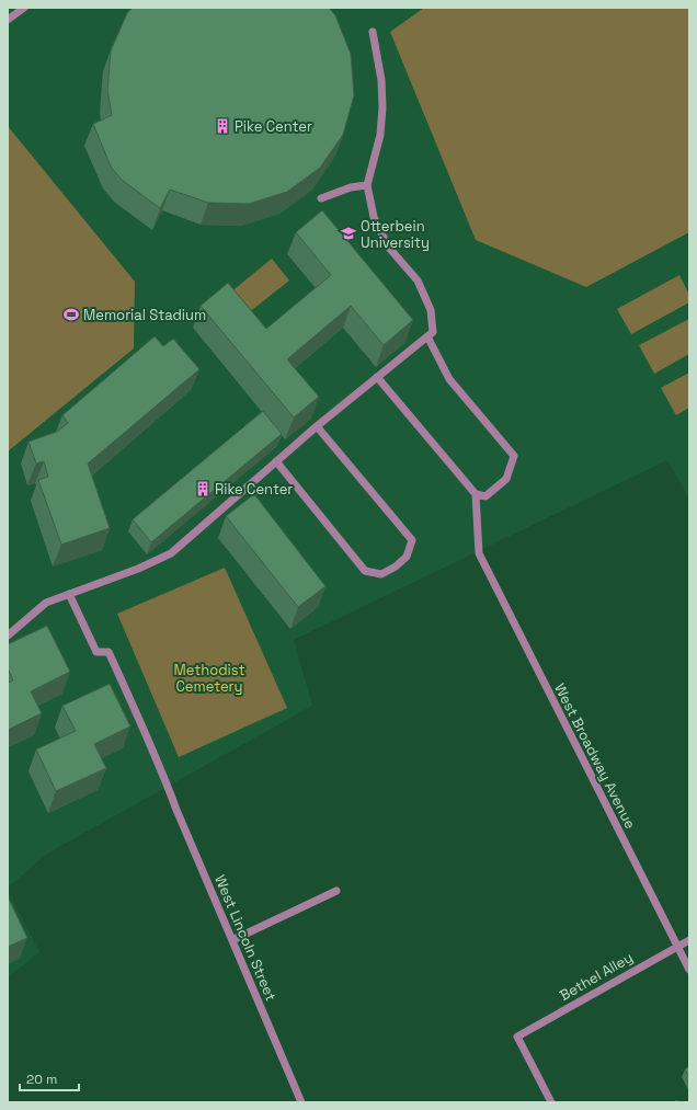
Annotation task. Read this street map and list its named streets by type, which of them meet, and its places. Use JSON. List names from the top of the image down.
{
  "streets": {
    "street": ["West Broadway Avenue", "West Lincoln Street", "Bethel Alley"]
  },
  "crossings": [
    ["West Broadway Avenue", "Bethel Alley"]
  ],
  "parks": ["Methodist Cemetery"],
  "places": {
    "building": ["Pike Center", "Rike Center"],
    "school or university": ["Otterbein University"],
    "sports": ["Memorial Stadium"]
  },
  "scale_bar": "20 m"
}
